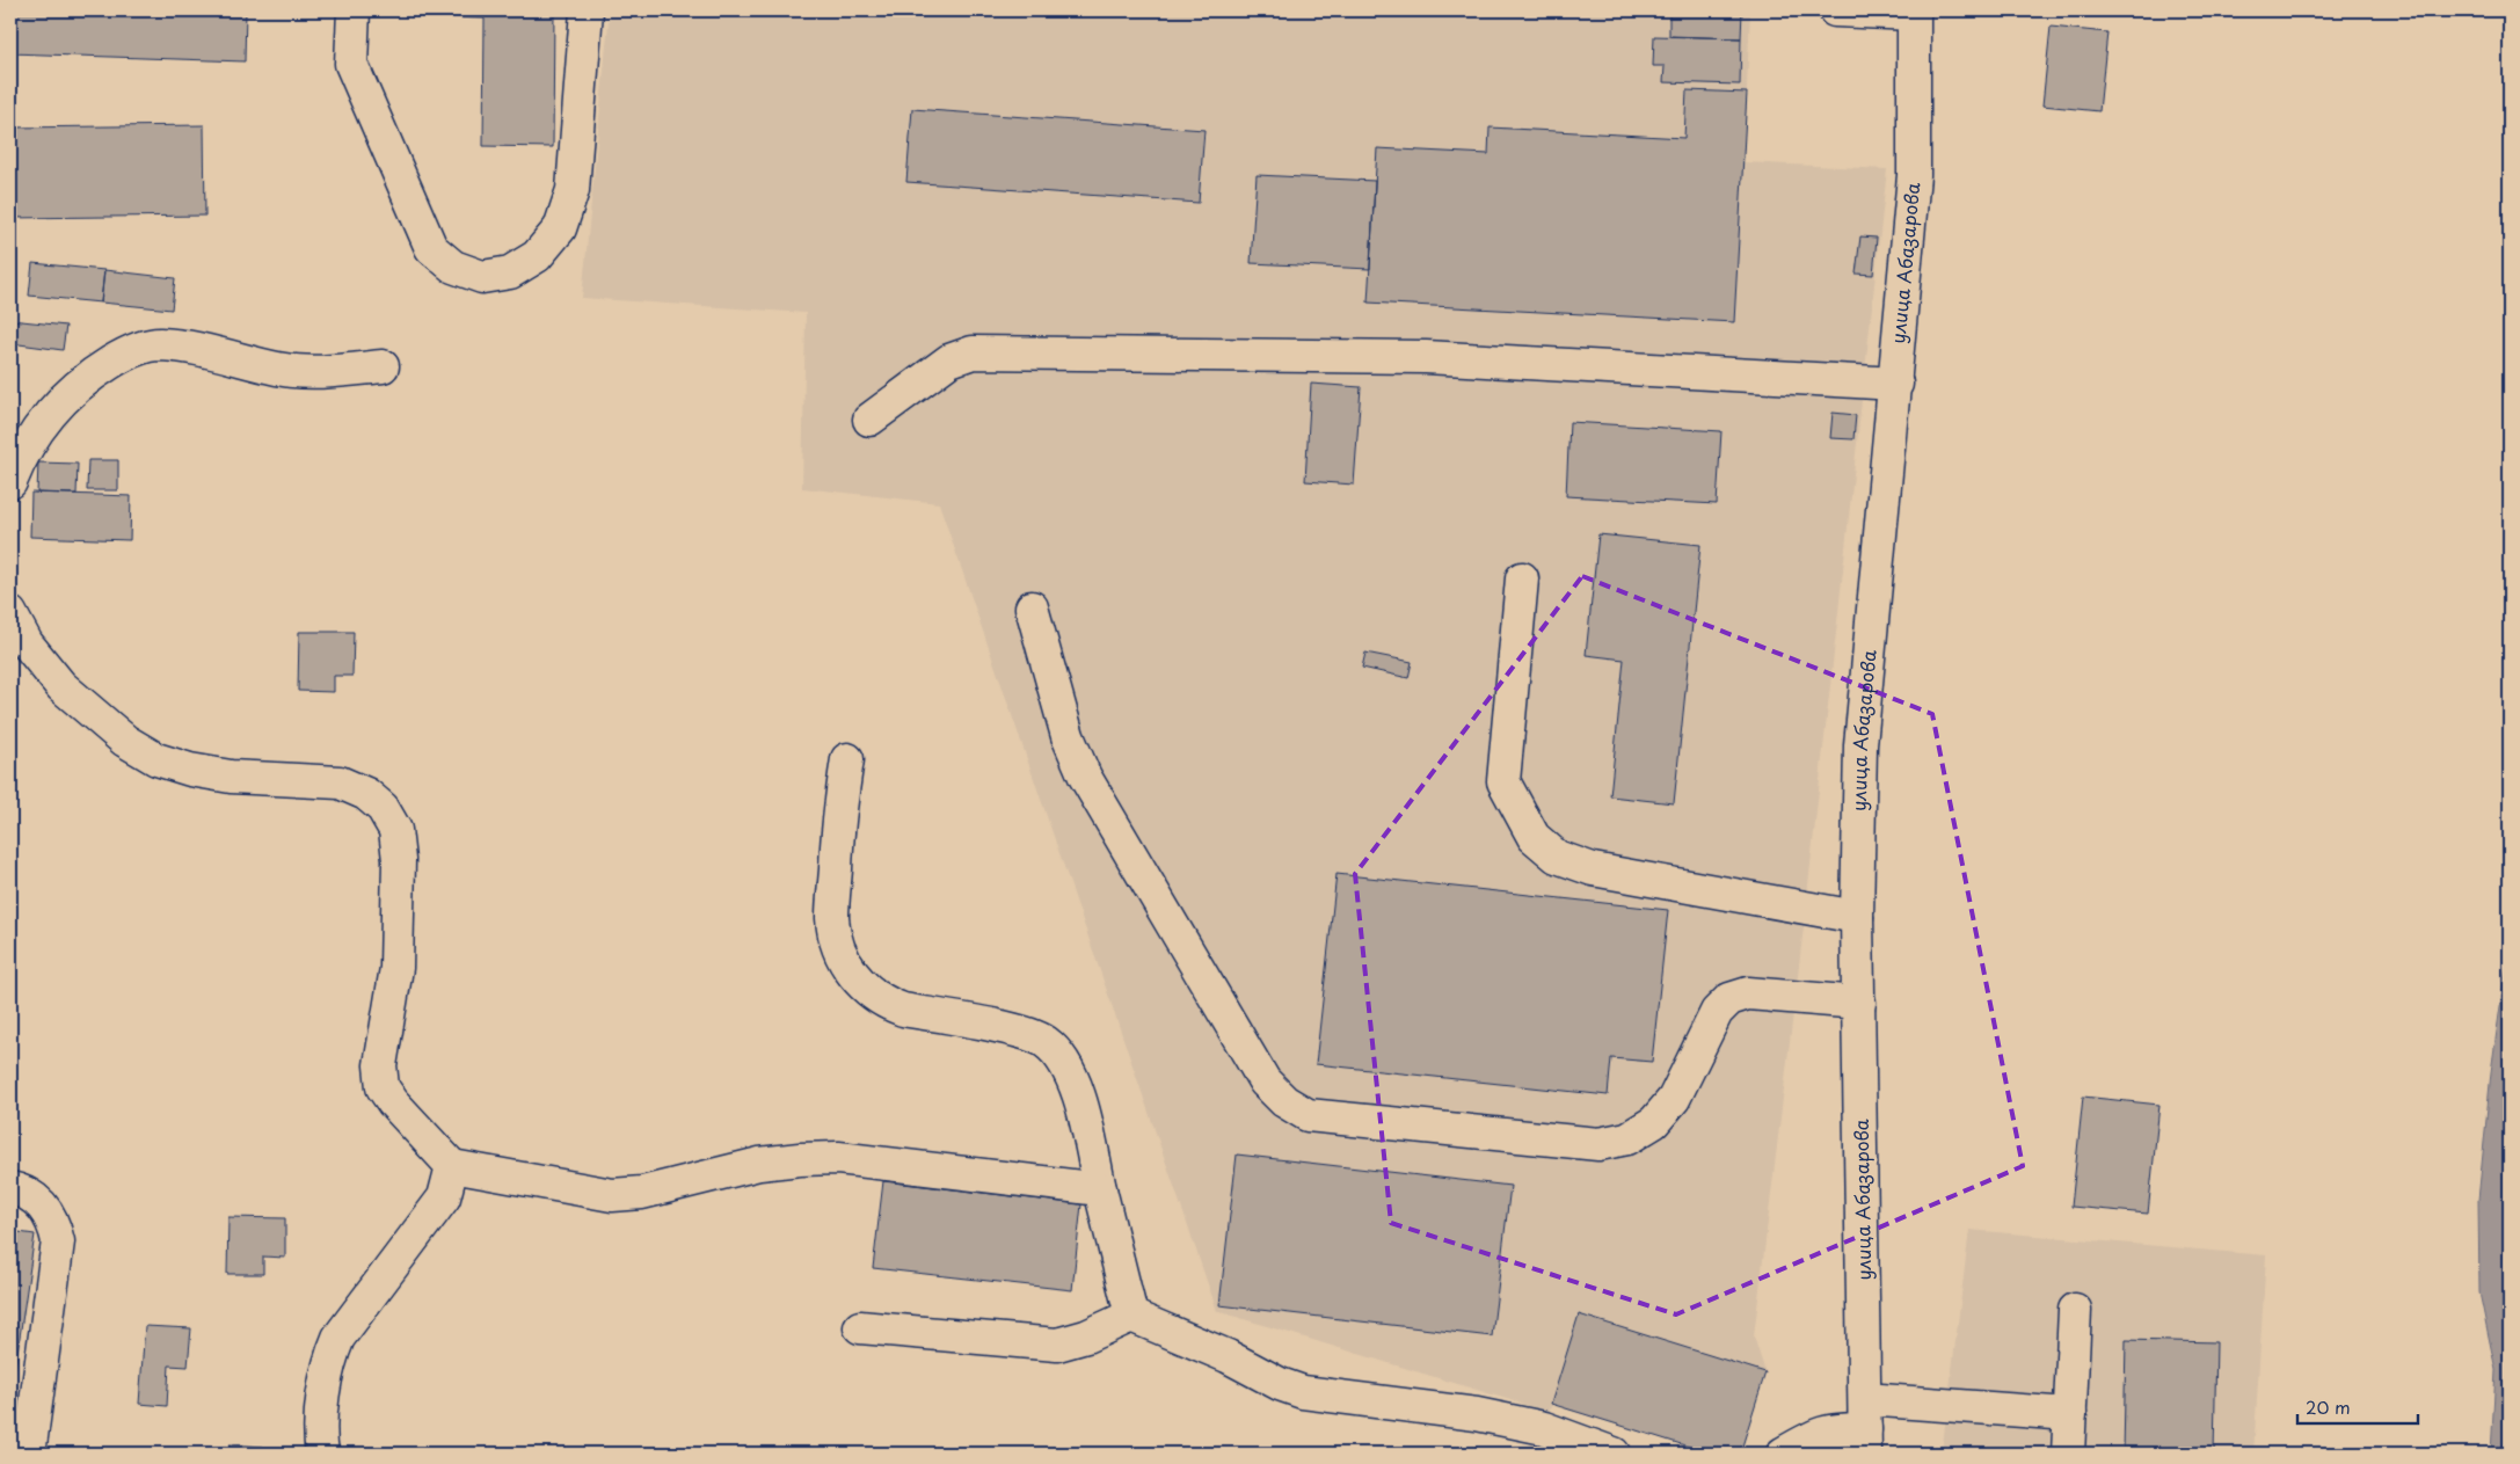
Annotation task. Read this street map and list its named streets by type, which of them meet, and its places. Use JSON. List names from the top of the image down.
{
  "streets": {
    "street": ["улица Абазарова"]
  },
  "scale_bar": "20 m"
}
